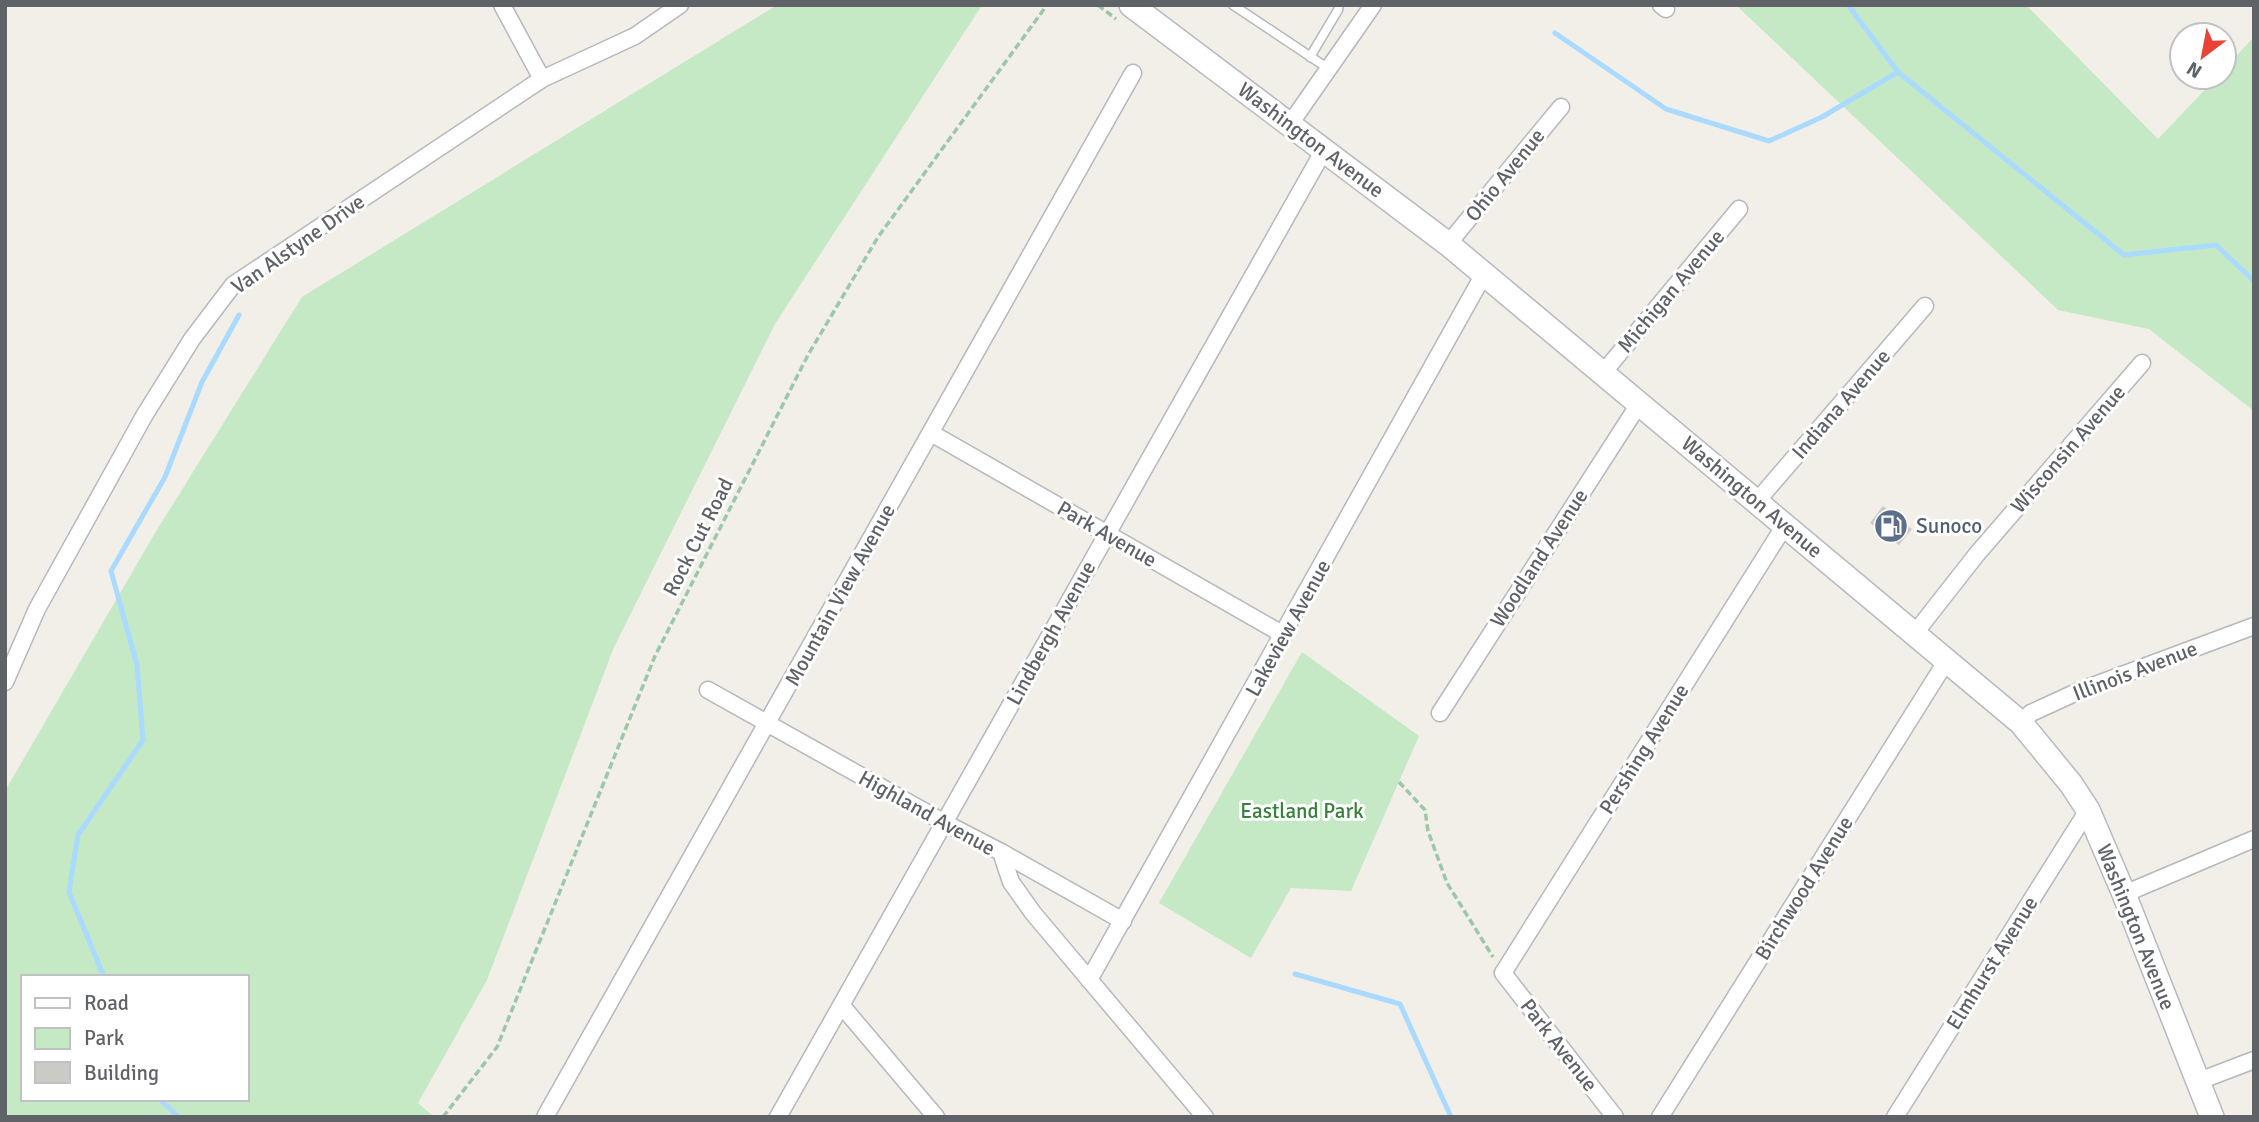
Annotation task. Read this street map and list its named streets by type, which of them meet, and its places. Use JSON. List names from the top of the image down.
{
  "streets": {
    "street": [
      "Washington Avenue",
      "Ohio Avenue",
      "Van Alstyne Drive",
      "Michigan Avenue",
      "Indiana Avenue",
      "Wisconsin Avenue",
      "Park Avenue",
      "Woodland Avenue",
      "Mountain View Avenue",
      "Lakeview Avenue",
      "Lindbergh Avenue",
      "Illinois Avenue",
      "Pershing Avenue",
      "Highland Avenue",
      "Birchwood Avenue",
      "Elmhurst Avenue"
    ],
    "path": ["Rock Cut Road"]
  },
  "crossings": [
    ["Washington Avenue", "Ohio Avenue"],
    ["Washington Avenue", "Michigan Avenue"],
    ["Washington Avenue", "Indiana Avenue"],
    ["Washington Avenue", "Wisconsin Avenue"],
    ["Washington Avenue", "Woodland Avenue"],
    ["Washington Avenue", "Lakeview Avenue"],
    ["Washington Avenue", "Lindbergh Avenue"],
    ["Washington Avenue", "Illinois Avenue"],
    ["Washington Avenue", "Pershing Avenue"],
    ["Washington Avenue", "Birchwood Avenue"],
    ["Washington Avenue", "Elmhurst Avenue"],
    ["Park Avenue", "Mountain View Avenue"],
    ["Park Avenue", "Lakeview Avenue"],
    ["Park Avenue", "Lindbergh Avenue"],
    ["Park Avenue", "Pershing Avenue"],
    ["Mountain View Avenue", "Highland Avenue"],
    ["Lakeview Avenue", "Highland Avenue"],
    ["Lindbergh Avenue", "Highland Avenue"]
  ],
  "parks": ["Eastland Park"],
  "places": {
    "fuel station": ["Sunoco"]
  },
  "legend": ["Road", "Park", "Building"],
  "north": "bottom left"
}
